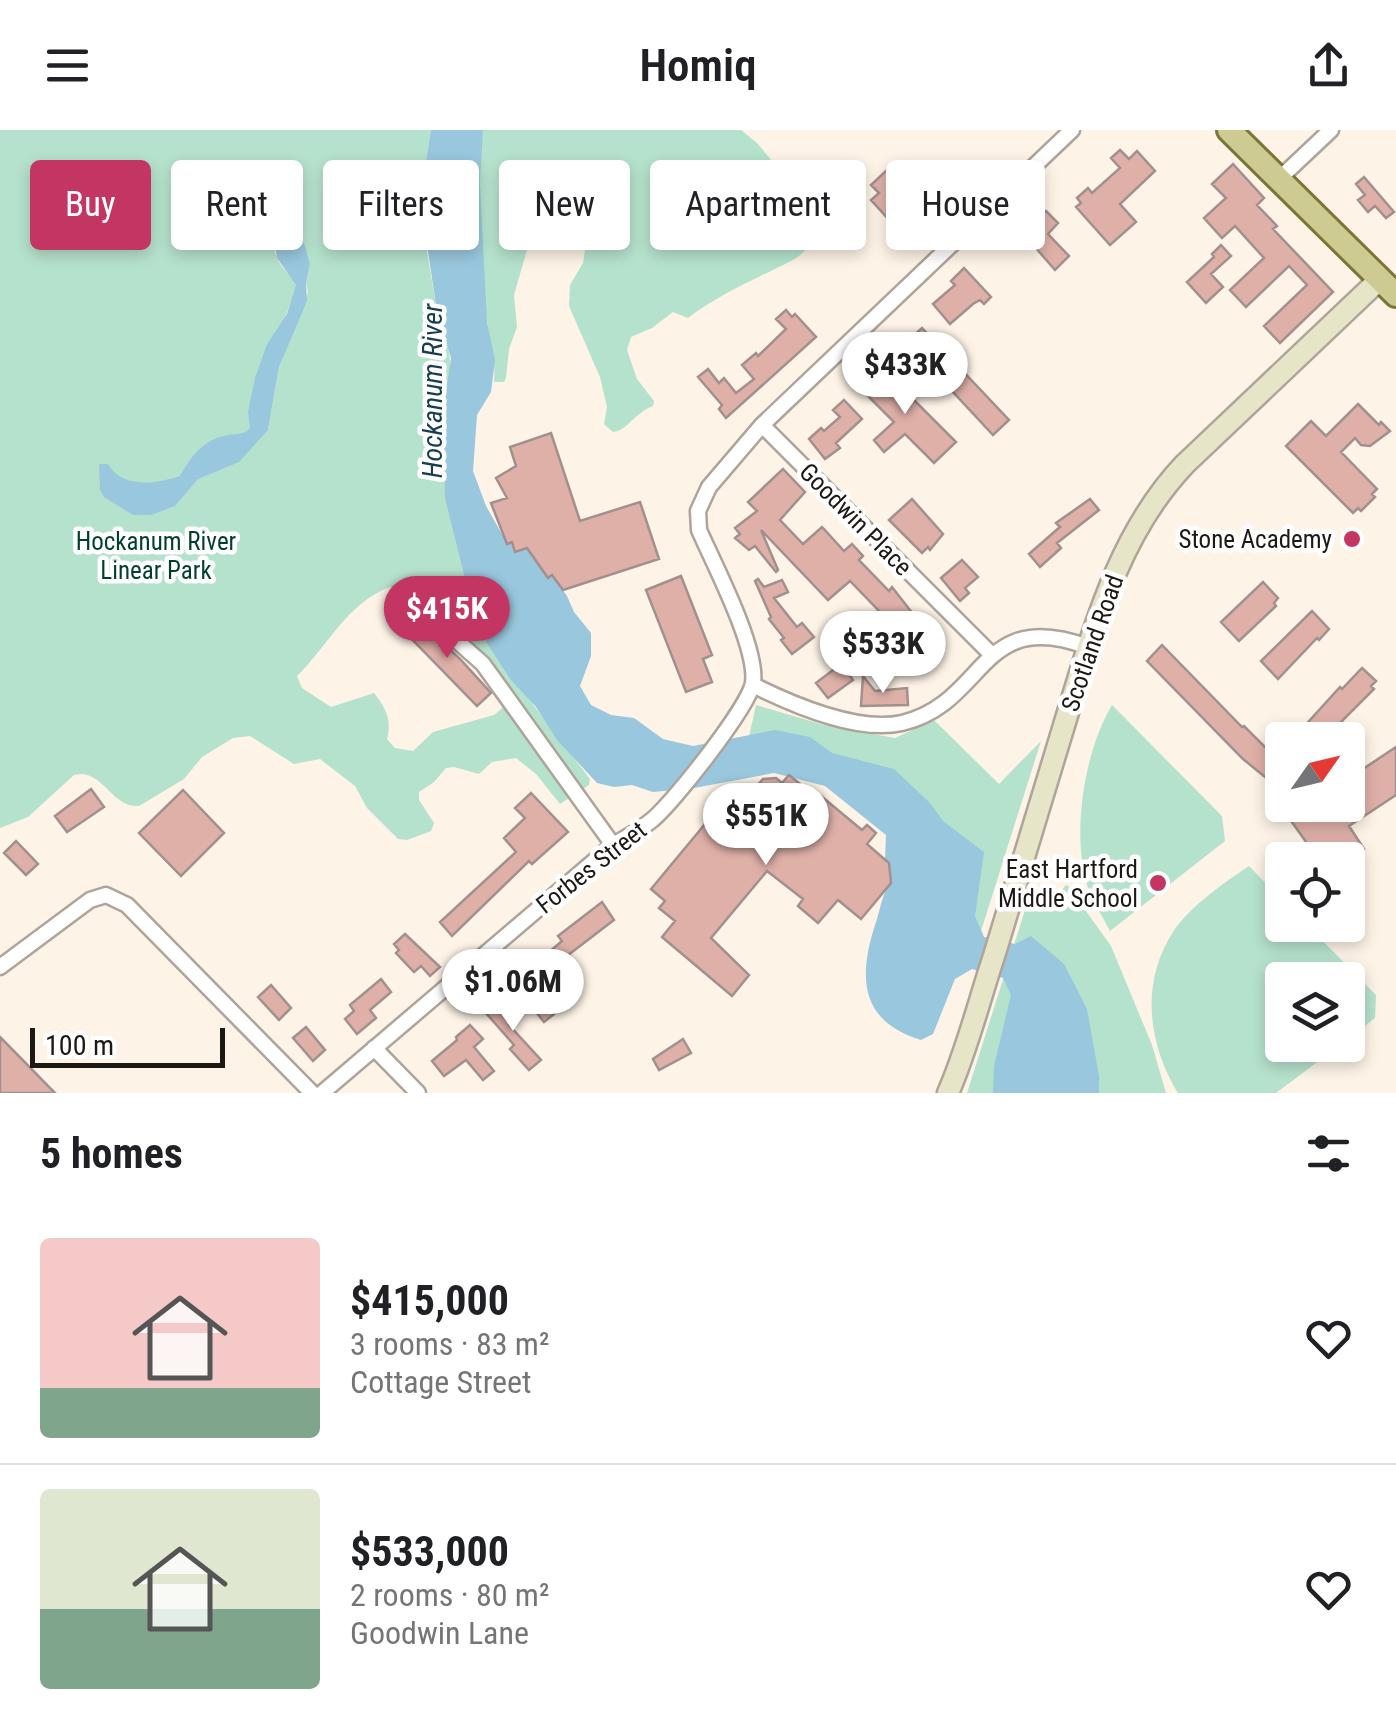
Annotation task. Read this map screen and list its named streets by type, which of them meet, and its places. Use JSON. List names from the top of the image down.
{
  "streets": {
    "main road": ["Scotland Road"],
    "street": ["Goodwin Place", "Forbes Street"]
  },
  "water": ["Hockanum River"],
  "parks": ["Hockanum River Linear Park"],
  "places": ["Stone Academy", "East Hartford Middle School"],
  "scale_bar": "100 m",
  "north": "top right",
  "page": {
    "header": "Homiq",
    "chip": [
      "Buy",
      "Rent",
      "Filters",
      "New",
      "Apartment",
      "House"
    ],
    "price": [
      "$433K",
      "$415K",
      "$533K",
      "$551K",
      "$1.06M"
    ],
    "scale": "100 m",
    "heading": "5 homes",
    "list": [
      {
        "name": "$415,000",
        "note": "3 rooms · 83 m² · Cottage Street"
      },
      {
        "name": "$533,000",
        "note": "2 rooms · 80 m² · Goodwin Lane"
      }
    ]
  }
}
